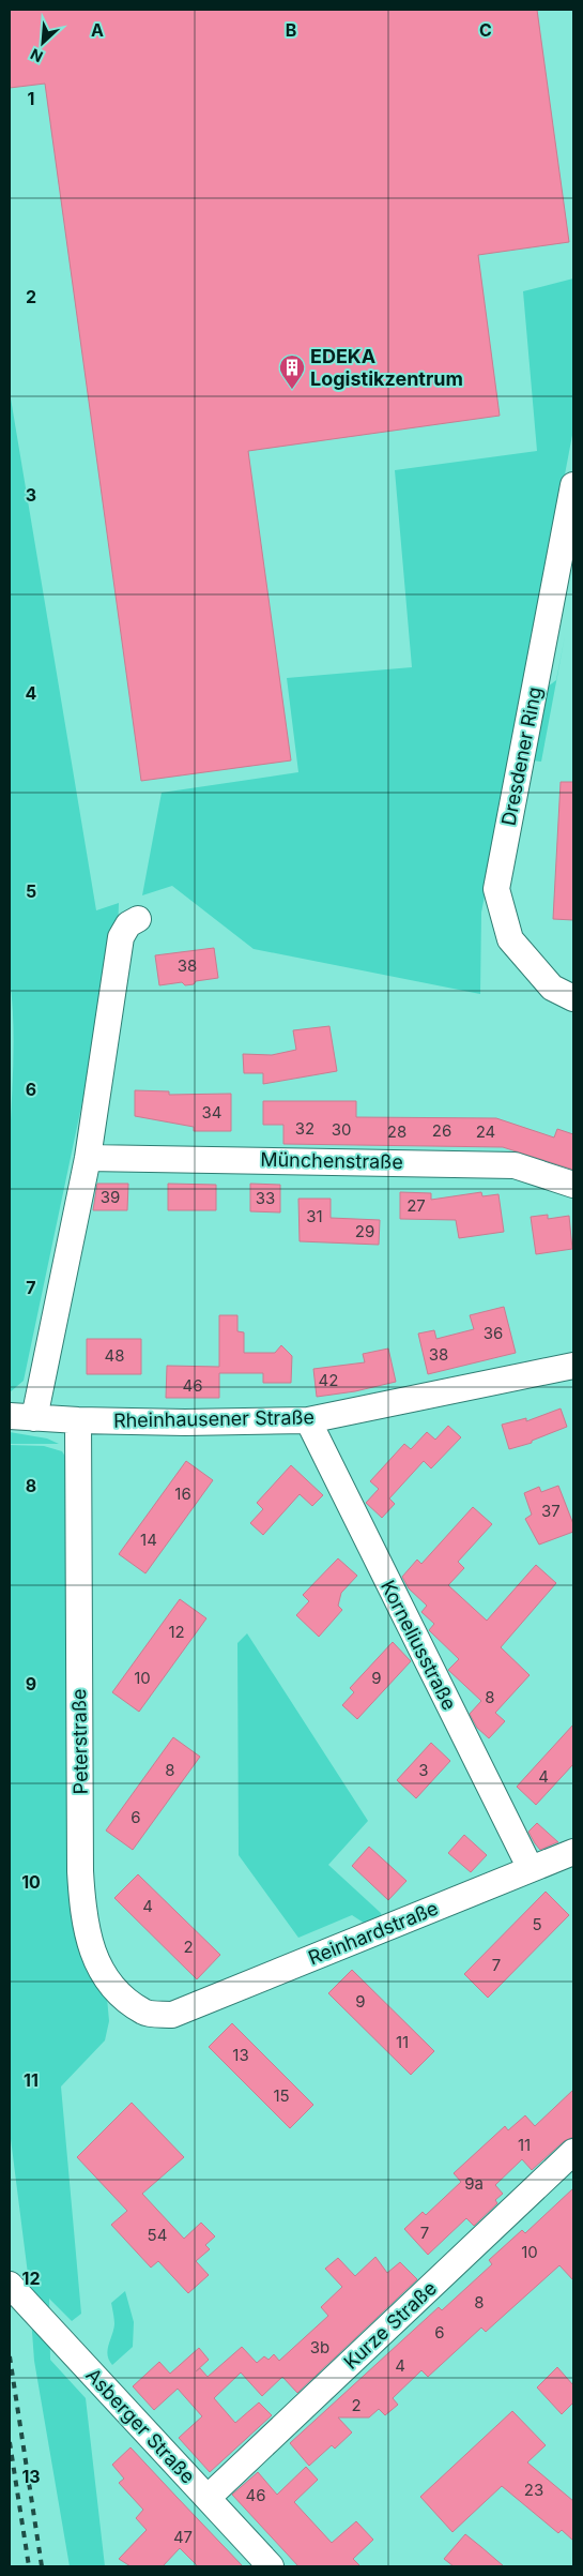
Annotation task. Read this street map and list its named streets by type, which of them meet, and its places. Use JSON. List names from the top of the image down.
{
  "streets": {
    "street": [
      "Dresdener Ring",
      "Münchenstraße",
      "Rheinhausener Straße",
      "Korneliusstraße",
      "Peterstraße",
      "Reinhardstraße",
      "Kurze Straße",
      "Asberger Straße"
    ]
  },
  "crossings": [
    ["Rheinhausener Straße", "Korneliusstraße"],
    ["Rheinhausener Straße", "Peterstraße"],
    ["Korneliusstraße", "Reinhardstraße"],
    ["Peterstraße", "Reinhardstraße"],
    ["Kurze Straße", "Asberger Straße"]
  ],
  "places": {
    "building": ["EDEKA Logistikzentrum"]
  },
  "house_numbers": [
    "38",
    "34",
    "32",
    "30",
    "26",
    "28",
    "24",
    "39",
    "33",
    "27",
    "31",
    "29",
    "36",
    "38",
    "48",
    "42",
    "46",
    "16",
    "37",
    "14",
    "12",
    "10",
    "9",
    "8",
    "8",
    "3",
    "4",
    "6",
    "4",
    "5",
    "2",
    "7",
    "9",
    "11",
    "13",
    "15",
    "11",
    "9a",
    "7",
    "54",
    "10",
    "8",
    "6",
    "3b",
    "4",
    "2",
    "23",
    "46",
    "47"
  ],
  "north": "bottom left",
  "grid": {
    "columns": ["A", "B", "C"],
    "rows": [
      "1",
      "2",
      "3",
      "4",
      "5",
      "6",
      "7",
      "8",
      "9",
      "10",
      "11",
      "12",
      "13"
    ]
  }
}
